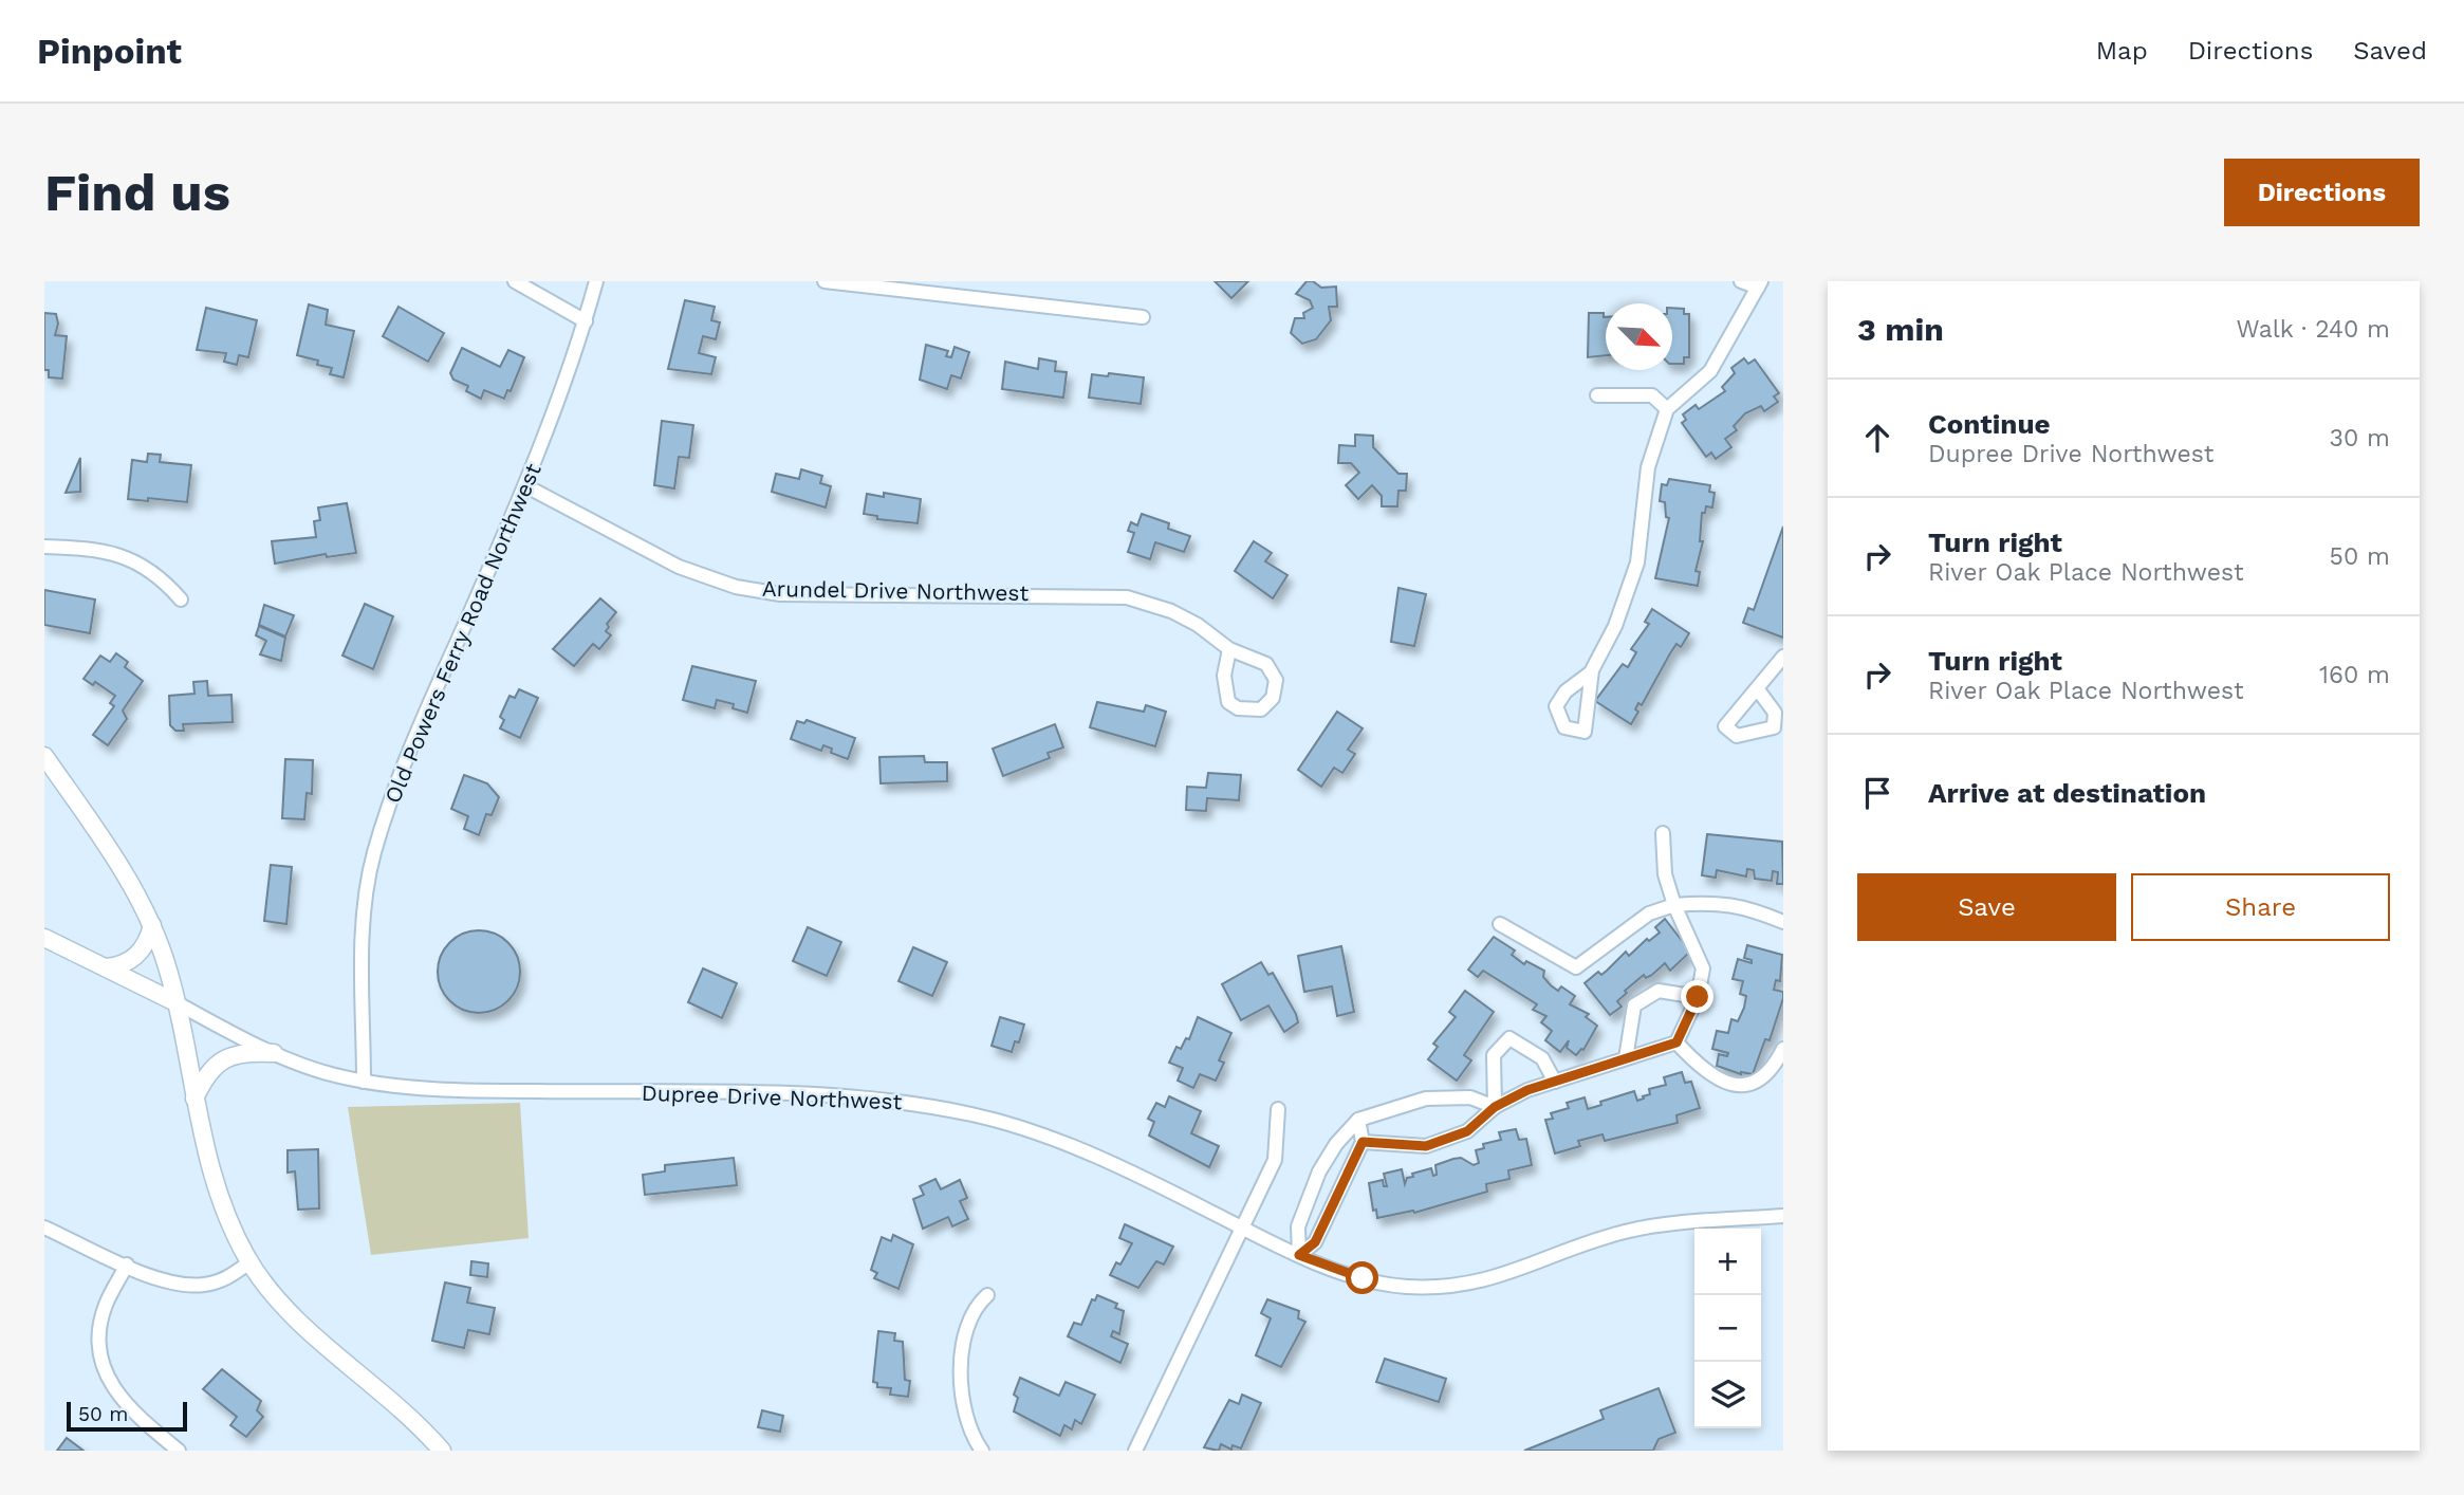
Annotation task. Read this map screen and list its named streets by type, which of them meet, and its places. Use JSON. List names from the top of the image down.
{
  "streets": {
    "street": ["Arundel Drive Northwest", "Old Powers Ferry Road Northwest", "Dupree Drive Northwest"]
  },
  "crossings": [
    ["Arundel Drive Northwest", "Old Powers Ferry Road Northwest"],
    ["Old Powers Ferry Road Northwest", "Dupree Drive Northwest"]
  ],
  "scale_bar": "50 m",
  "north": "bottom right",
  "page": {
    "header": "Pinpoint",
    "nav": ["Map", "Directions", "Saved"],
    "buttons": [
      "Directions",
      ["Save", "Share"]
    ],
    "title": "Find us",
    "heading": ["3 min", "Walk · 240 m"],
    "list": [
      ["Continue", "Dupree Drive Northwest", "30 m"],
      ["Turn right", "River Oak Place Northwest", "50 m"],
      ["Turn right", "River Oak Place Northwest", "160 m"],
      "Arrive at destination"
    ],
    "map_buttons": ["+", "−"],
    "scale": "50 m"
  }
}
